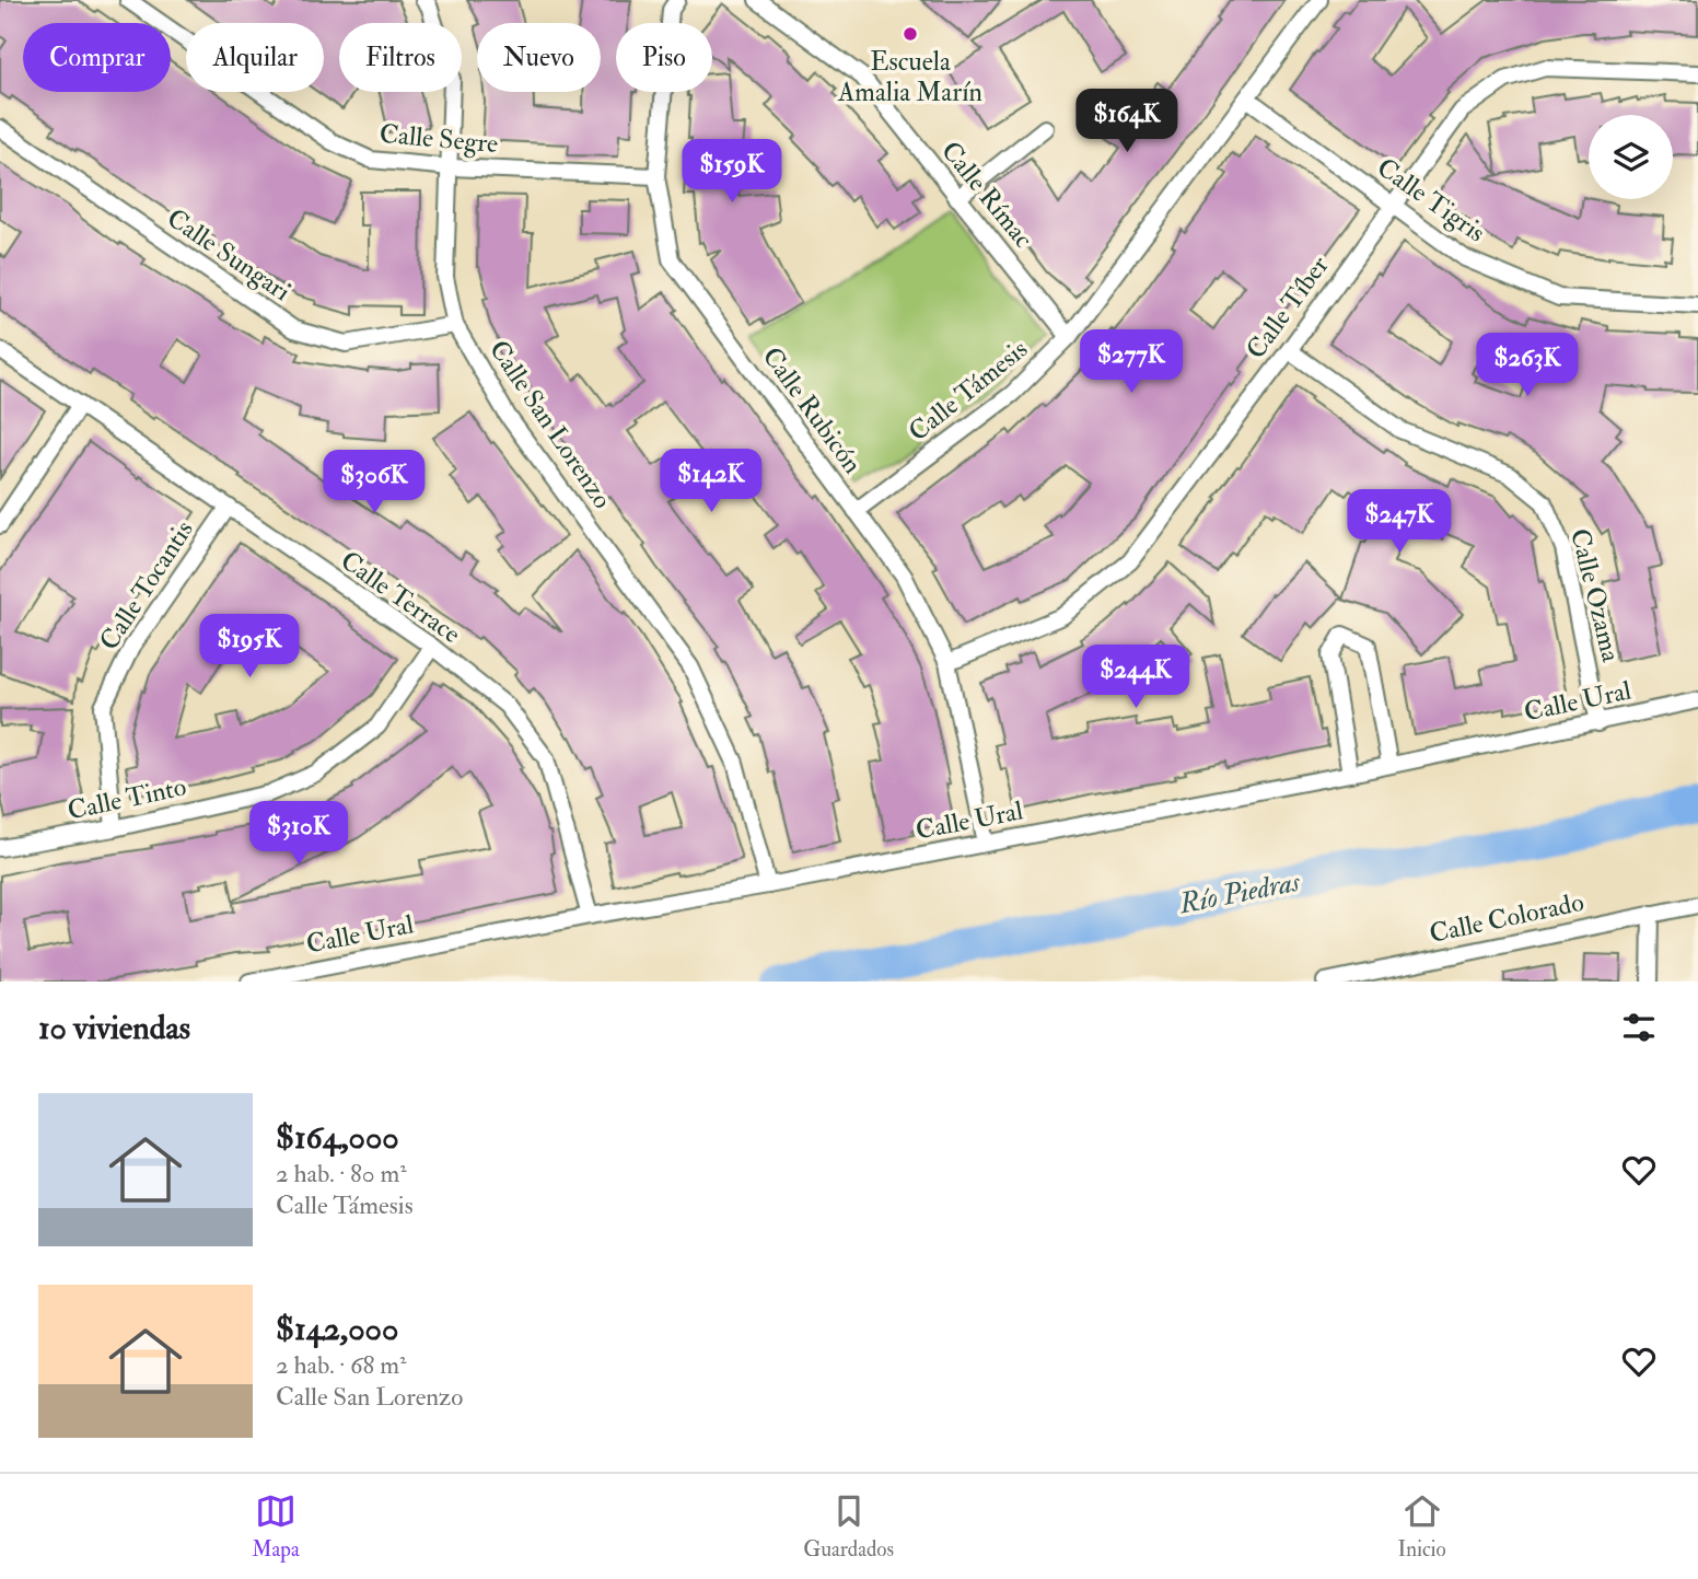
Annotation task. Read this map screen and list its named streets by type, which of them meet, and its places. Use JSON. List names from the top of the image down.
{
  "streets": {
    "street": [
      "Calle Segre",
      "Calle Rímac",
      "Calle Tigris",
      "Calle Sungari",
      "Calle Tíber",
      "Calle Támesis",
      "Calle Rubicón",
      "Calle San Lorenzo",
      "Calle Tocantis",
      "Calle Ozama",
      "Calle Terrace",
      "Calle Ural",
      "Calle Tinto",
      "Calle Colorado"
    ]
  },
  "crossings": [
    ["Calle Segre", "Calle Rubicón"],
    ["Calle Segre", "Calle San Lorenzo"],
    ["Calle Rímac", "Calle Támesis"],
    ["Calle Tigris", "Calle Tíber"],
    ["Calle Tigris", "Calle Támesis"],
    ["Calle Sungari", "Calle San Lorenzo"],
    ["Calle Tíber", "Calle Rubicón"],
    ["Calle Tíber", "Calle Ozama"],
    ["Calle Támesis", "Calle Rubicón"],
    ["Calle Rubicón", "Calle Ural"],
    ["Calle San Lorenzo", "Calle Ural"],
    ["Calle Tocantis", "Calle Terrace"],
    ["Calle Tocantis", "Calle Tinto"],
    ["Calle Ozama", "Calle Ural"],
    ["Calle Terrace", "Calle Ural"],
    ["Calle Terrace", "Calle Tinto"]
  ],
  "water": ["Río Piedras"],
  "places": ["Escuela Amalia Marín"],
  "page": {
    "chip": [
      "Comprar",
      "Alquilar",
      "Filtros",
      "Nuevo",
      "Piso"
    ],
    "price": [
      "$164K",
      "$159K",
      "$277K",
      "$263K",
      "$142K",
      "$306K",
      "$247K",
      "$195K",
      "$244K",
      "$310K"
    ],
    "heading": "10 viviendas",
    "list": [
      {
        "name": "$164,000",
        "note": "2 hab. · 80 m² · Calle Támesis"
      },
      {
        "name": "$142,000",
        "note": "2 hab. · 68 m² · Calle San Lorenzo"
      }
    ],
    "tabs": ["Mapa", "Guardados", "Inicio"]
  }
}
